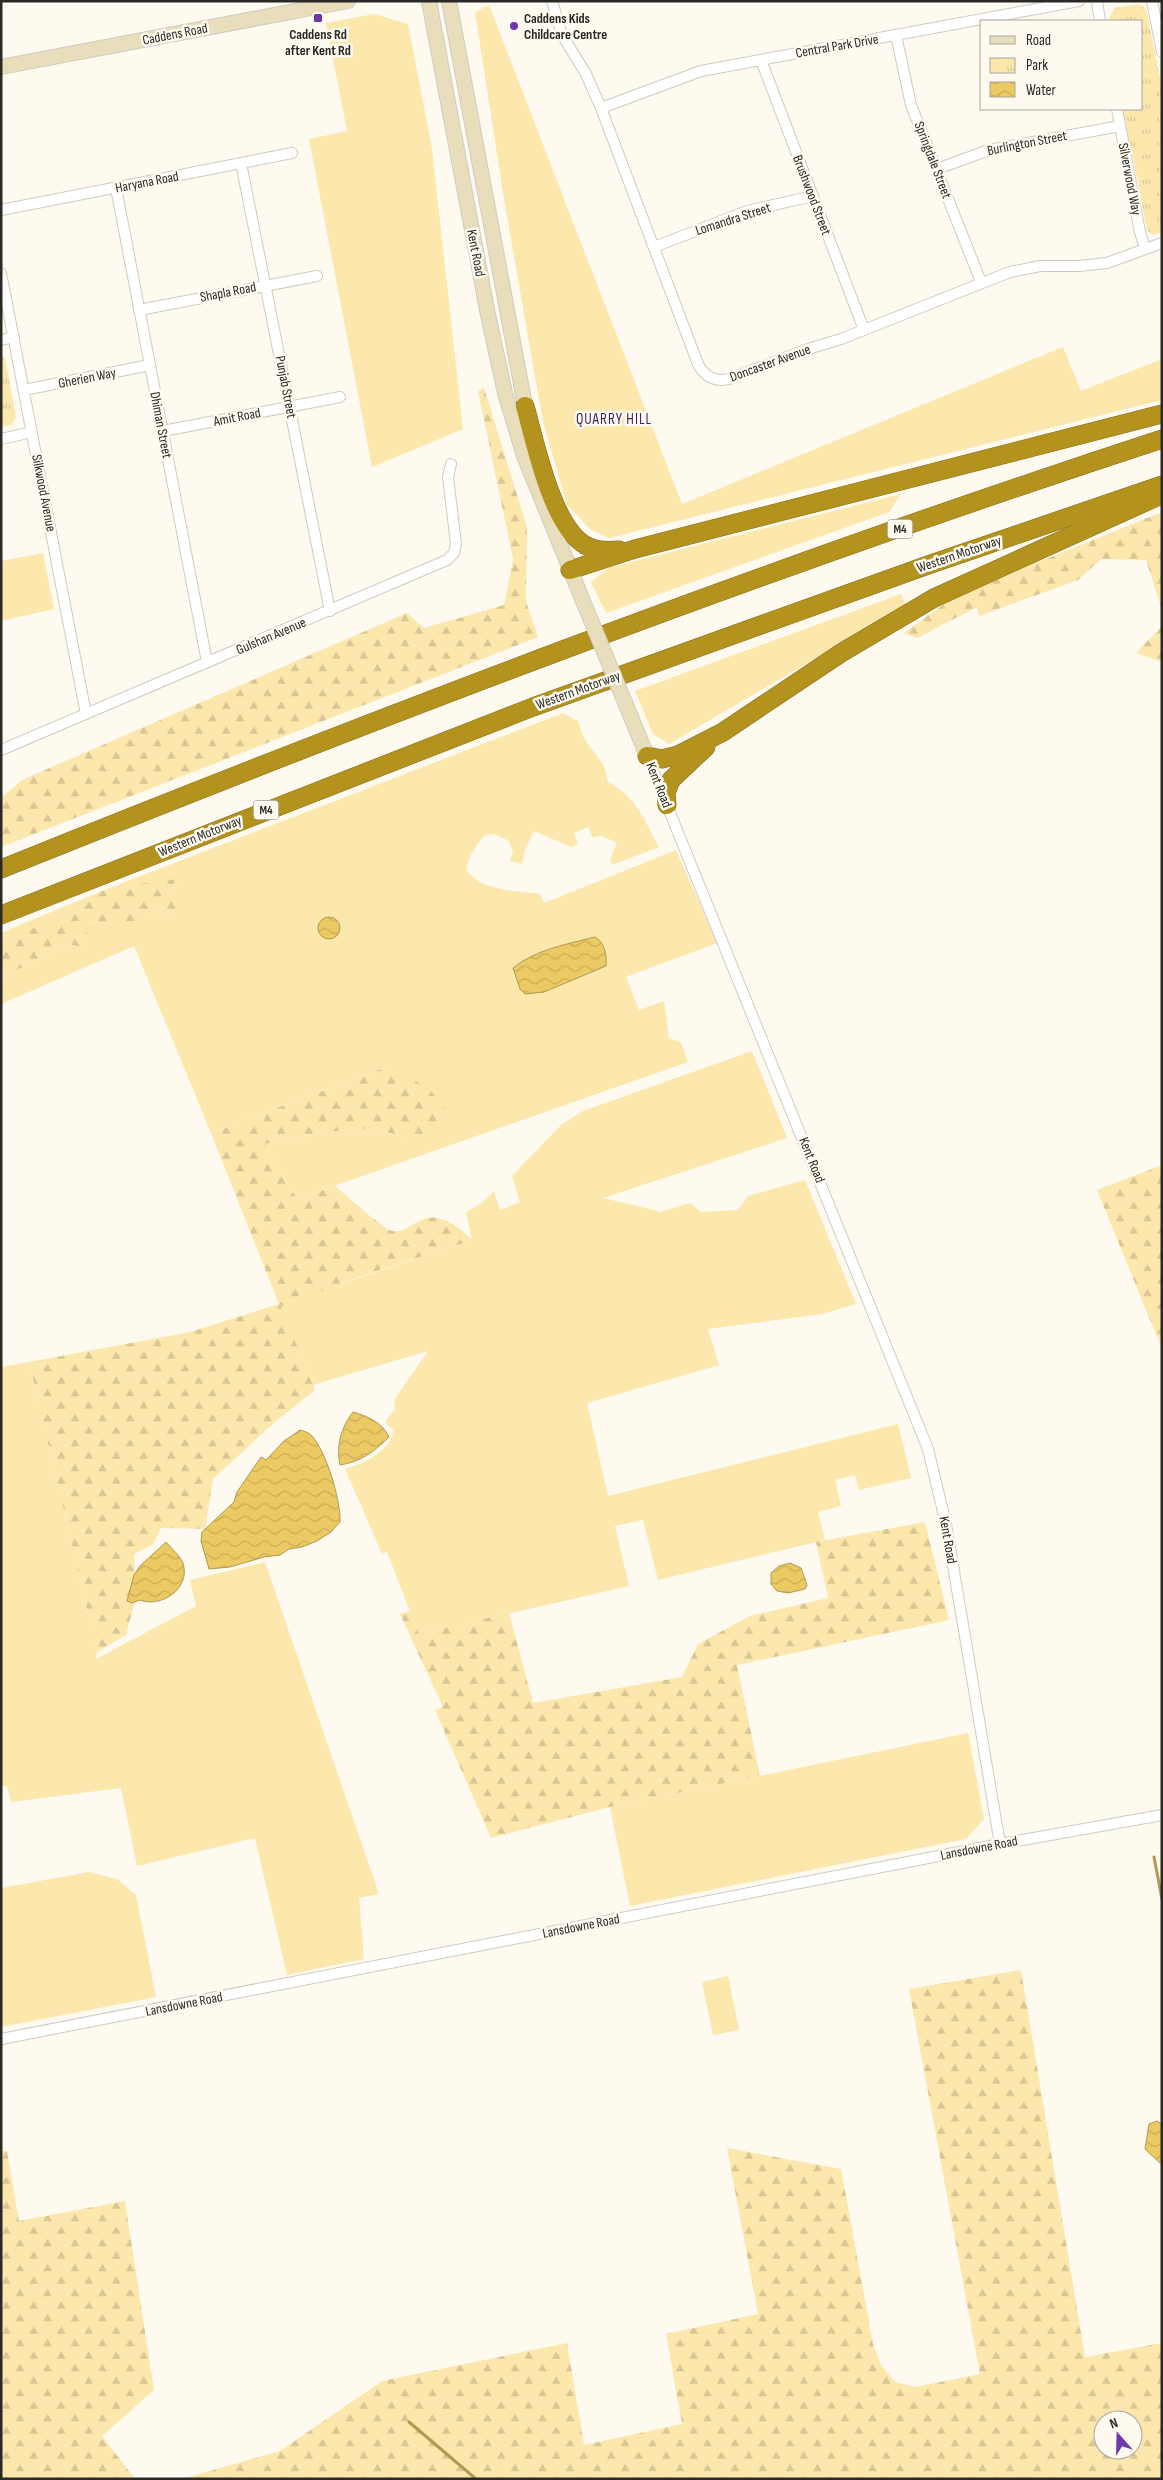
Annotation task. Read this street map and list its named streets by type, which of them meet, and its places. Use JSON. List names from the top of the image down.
{
  "streets": {
    "highway": ["M4", "Western Motorway"],
    "main road": ["Caddens Road", "Kent Road"],
    "street": [
      "Central Park Drive",
      "Burlington Street",
      "Springdale Street",
      "Silverwood Way",
      "Haryana Road",
      "Brushwood Street",
      "Lomandra Street",
      "Shapla Road",
      "Doncaster Avenue",
      "Gherien Way",
      "Punjab Street",
      "Amit Road",
      "Dhiman Street",
      "Silkwood Avenue",
      "Gulshan Avenue",
      "Lansdowne Road"
    ]
  },
  "crossings": [
    ["Central Park Drive", "Springdale Street"],
    ["Central Park Drive", "Brushwood Street"],
    ["Central Park Drive", "Doncaster Avenue"],
    ["Burlington Street", "Springdale Street"],
    ["Burlington Street", "Silverwood Way"],
    ["Springdale Street", "Doncaster Avenue"],
    ["Silverwood Way", "Doncaster Avenue"],
    ["Haryana Road", "Punjab Street"],
    ["Haryana Road", "Dhiman Street"],
    ["Brushwood Street", "Lomandra Street"],
    ["Brushwood Street", "Doncaster Avenue"],
    ["Lomandra Street", "Doncaster Avenue"],
    ["Kent Road", "Lansdowne Road"],
    ["Shapla Road", "Punjab Street"],
    ["Shapla Road", "Dhiman Street"],
    ["Gherien Way", "Dhiman Street"],
    ["Gherien Way", "Silkwood Avenue"],
    ["Punjab Street", "Amit Road"],
    ["Punjab Street", "Gulshan Avenue"],
    ["Amit Road", "Dhiman Street"],
    ["Dhiman Street", "Gulshan Avenue"],
    ["Silkwood Avenue", "Gulshan Avenue"]
  ],
  "districts": ["QUARRY HILL"],
  "places": {
    "transit": ["Caddens Rd after Kent Rd"],
    "other": ["Caddens Kids Childcare Centre"]
  },
  "legend": ["Road", "Park", "Water"],
  "north": "top"
}
